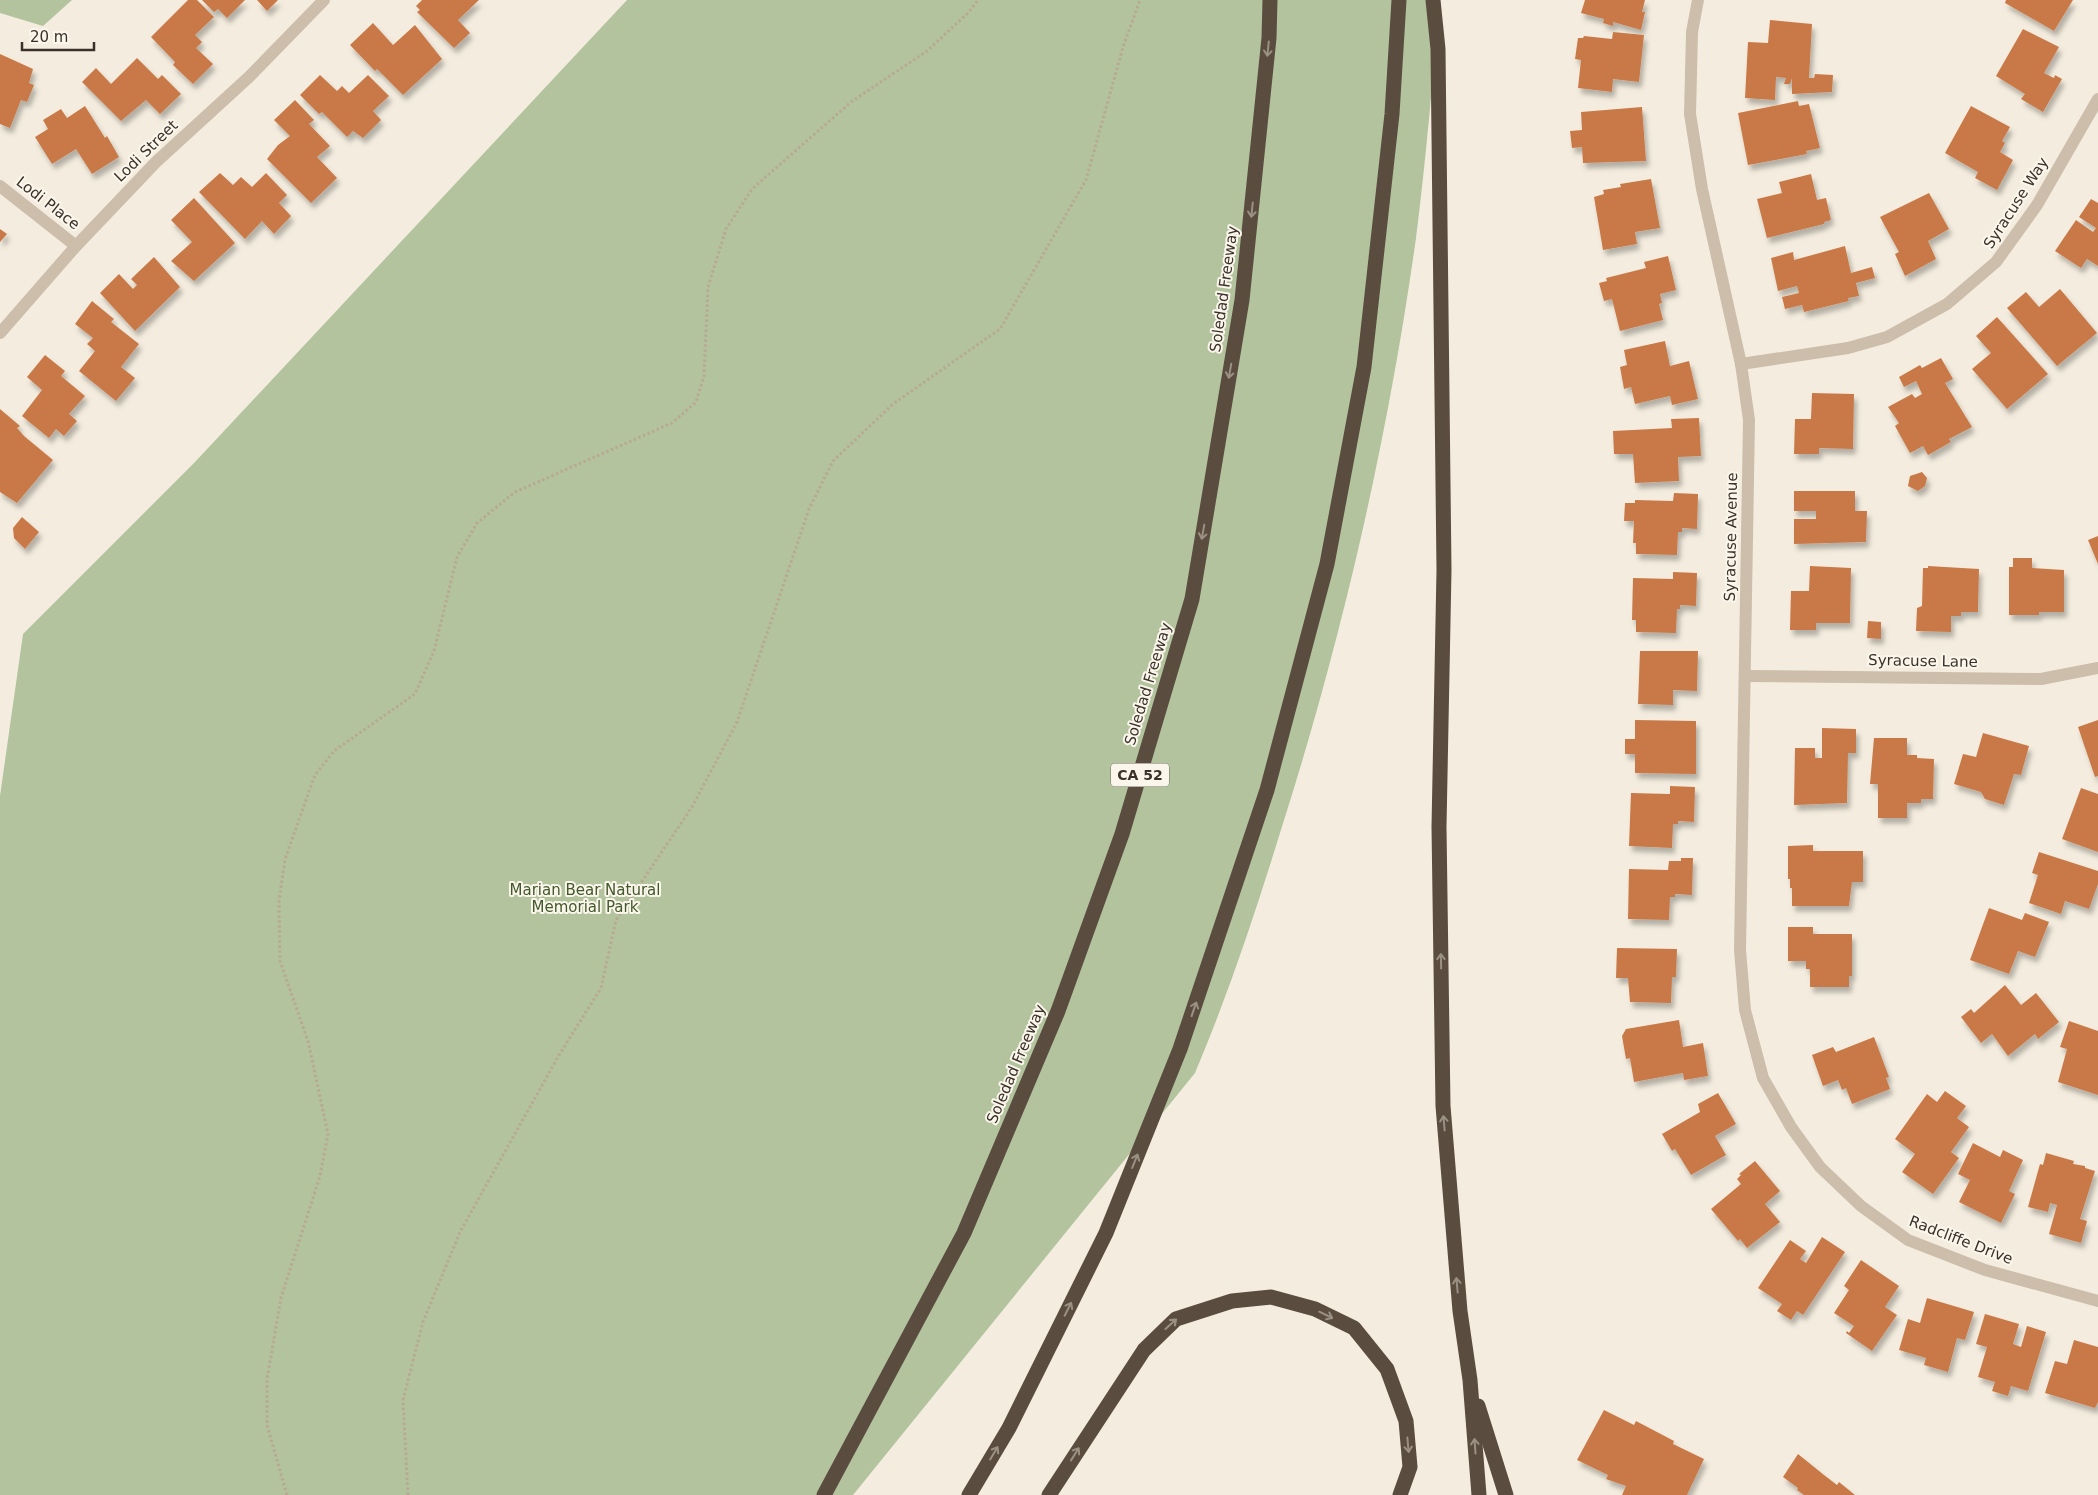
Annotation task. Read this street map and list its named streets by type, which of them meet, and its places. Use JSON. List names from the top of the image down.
{
  "streets": {
    "highway": ["Soledad Freeway", "CA 52"],
    "street": [
      "Lodi Street",
      "Lodi Place",
      "Syracuse Way",
      "Syracuse Avenue",
      "Syracuse Lane",
      "Radcliffe Drive"
    ]
  },
  "crossings": [
    ["Lodi Street", "Lodi Place"],
    ["Syracuse Way", "Syracuse Avenue"],
    ["Syracuse Avenue", "Syracuse Lane"],
    ["Syracuse Avenue", "Radcliffe Drive"]
  ],
  "parks": ["Marian Bear Natural Memorial Park"],
  "scale_bar": "20 m"
}
